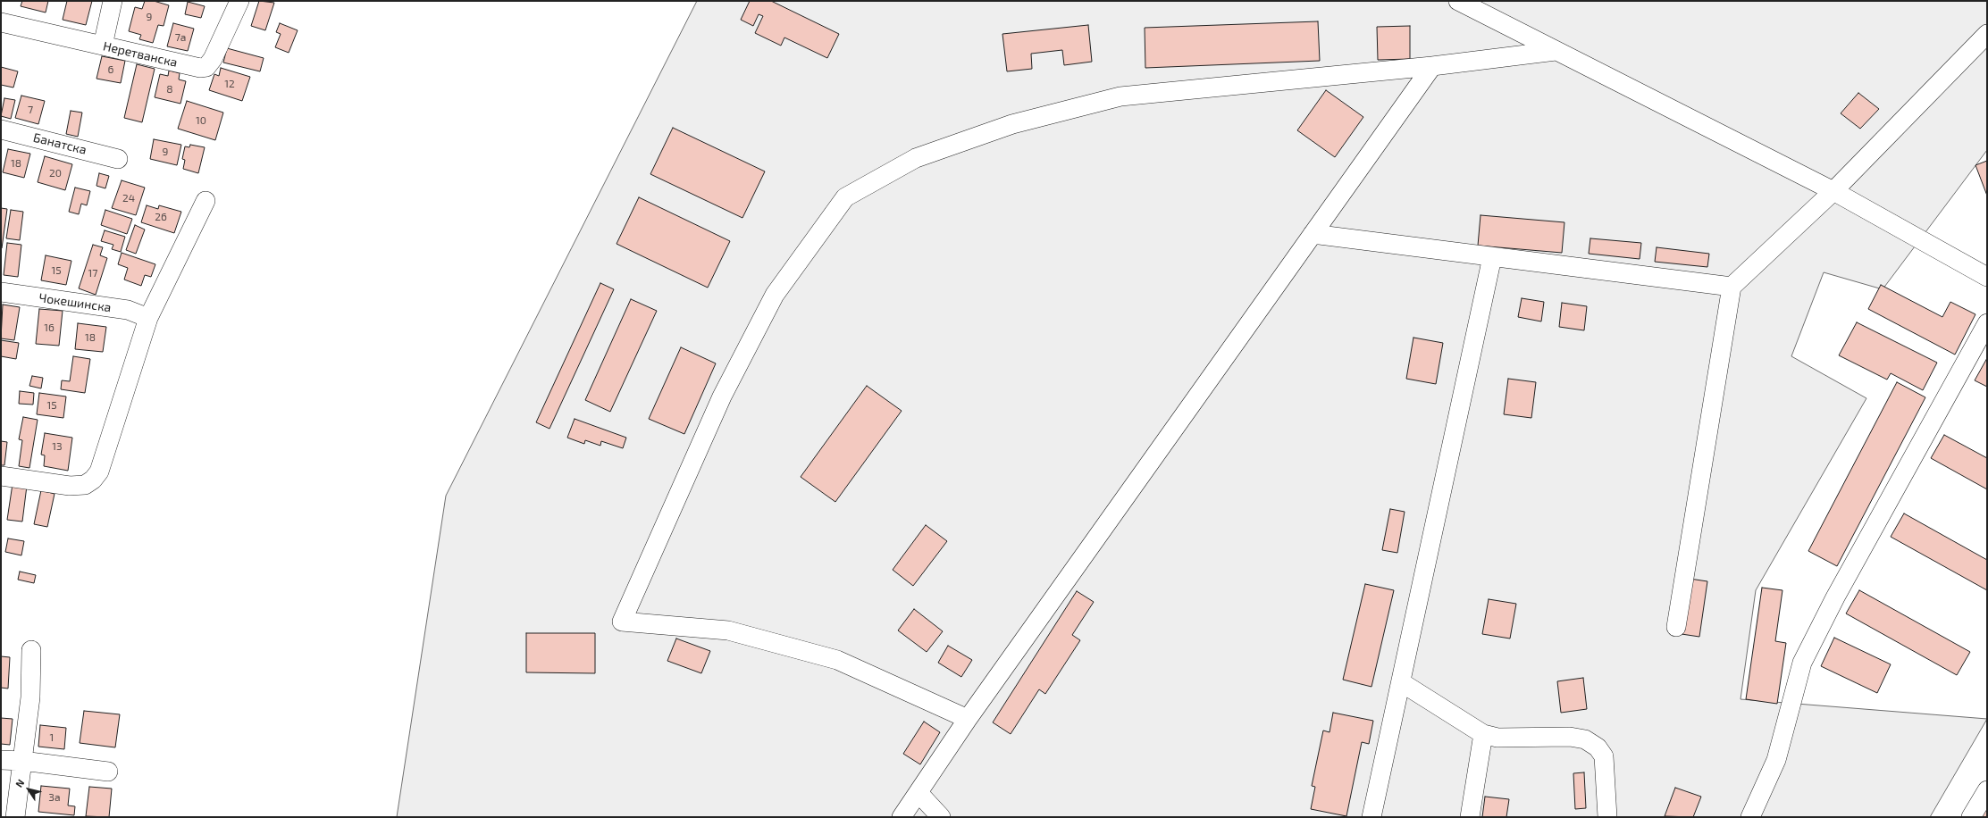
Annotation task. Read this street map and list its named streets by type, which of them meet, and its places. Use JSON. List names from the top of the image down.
{
  "streets": {
    "street": ["Неретванска", "Банатска", "Чокешинска"]
  },
  "house_numbers": [
    "9",
    "7a",
    "6",
    "12",
    "8",
    "7",
    "10",
    "9",
    "18",
    "20",
    "24",
    "26",
    "15",
    "17",
    "16",
    "18",
    "15",
    "13",
    "1",
    "3a"
  ],
  "north": "top left"
}
